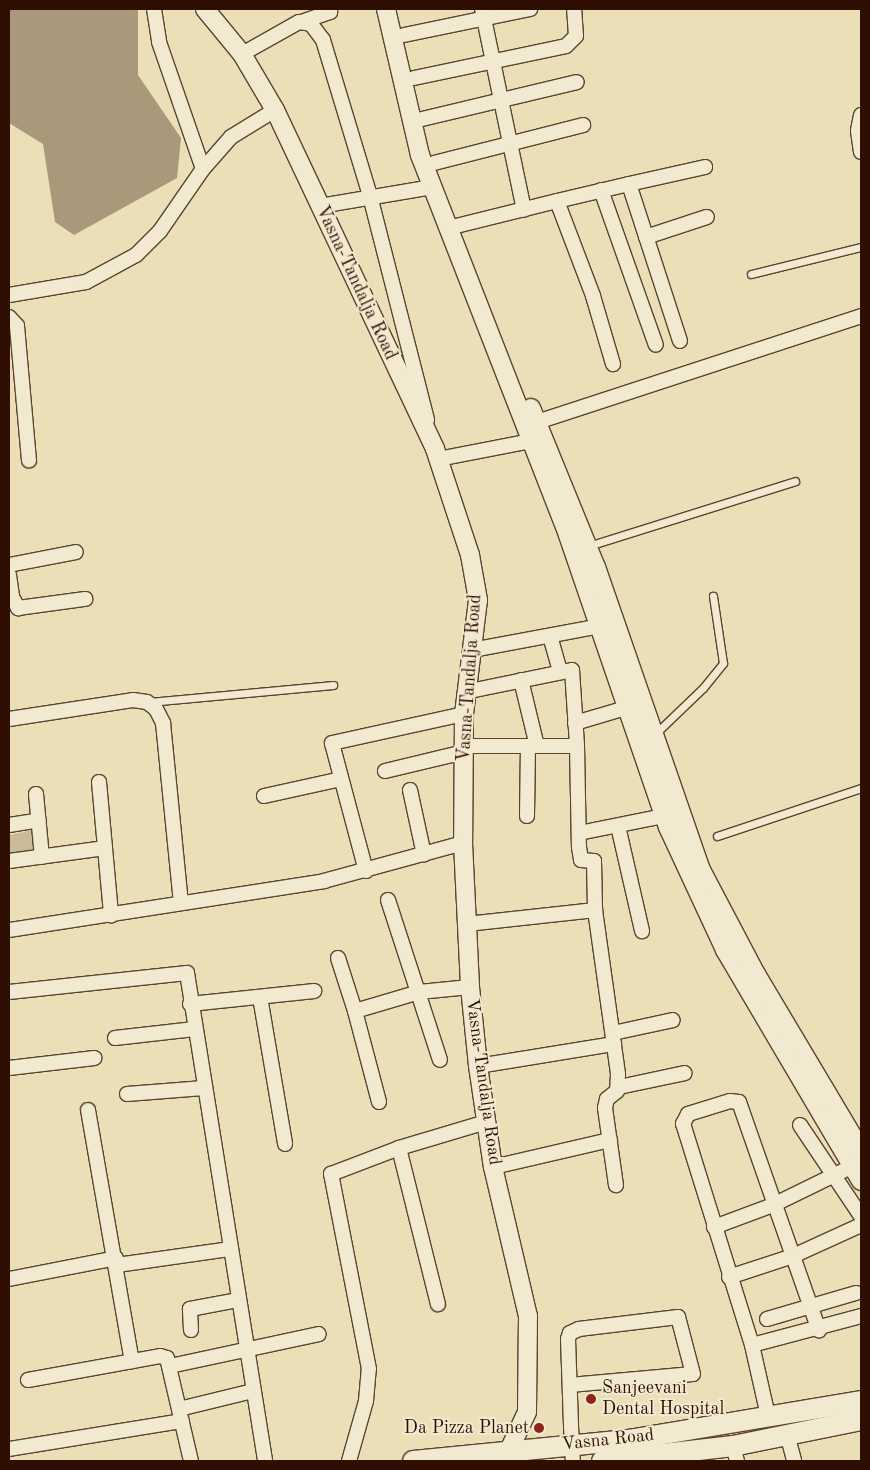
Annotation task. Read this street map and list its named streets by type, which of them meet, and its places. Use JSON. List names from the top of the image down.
{
  "streets": {
    "main road": ["Vasna Road"],
    "street": ["Vasna-Tandalja Road"]
  },
  "crossings": [
    ["Vasna-Tandalja Road", "Vasna Road"]
  ],
  "places": ["Sanjeevani Dental Hospital", "Da Pizza Planet"]
}
